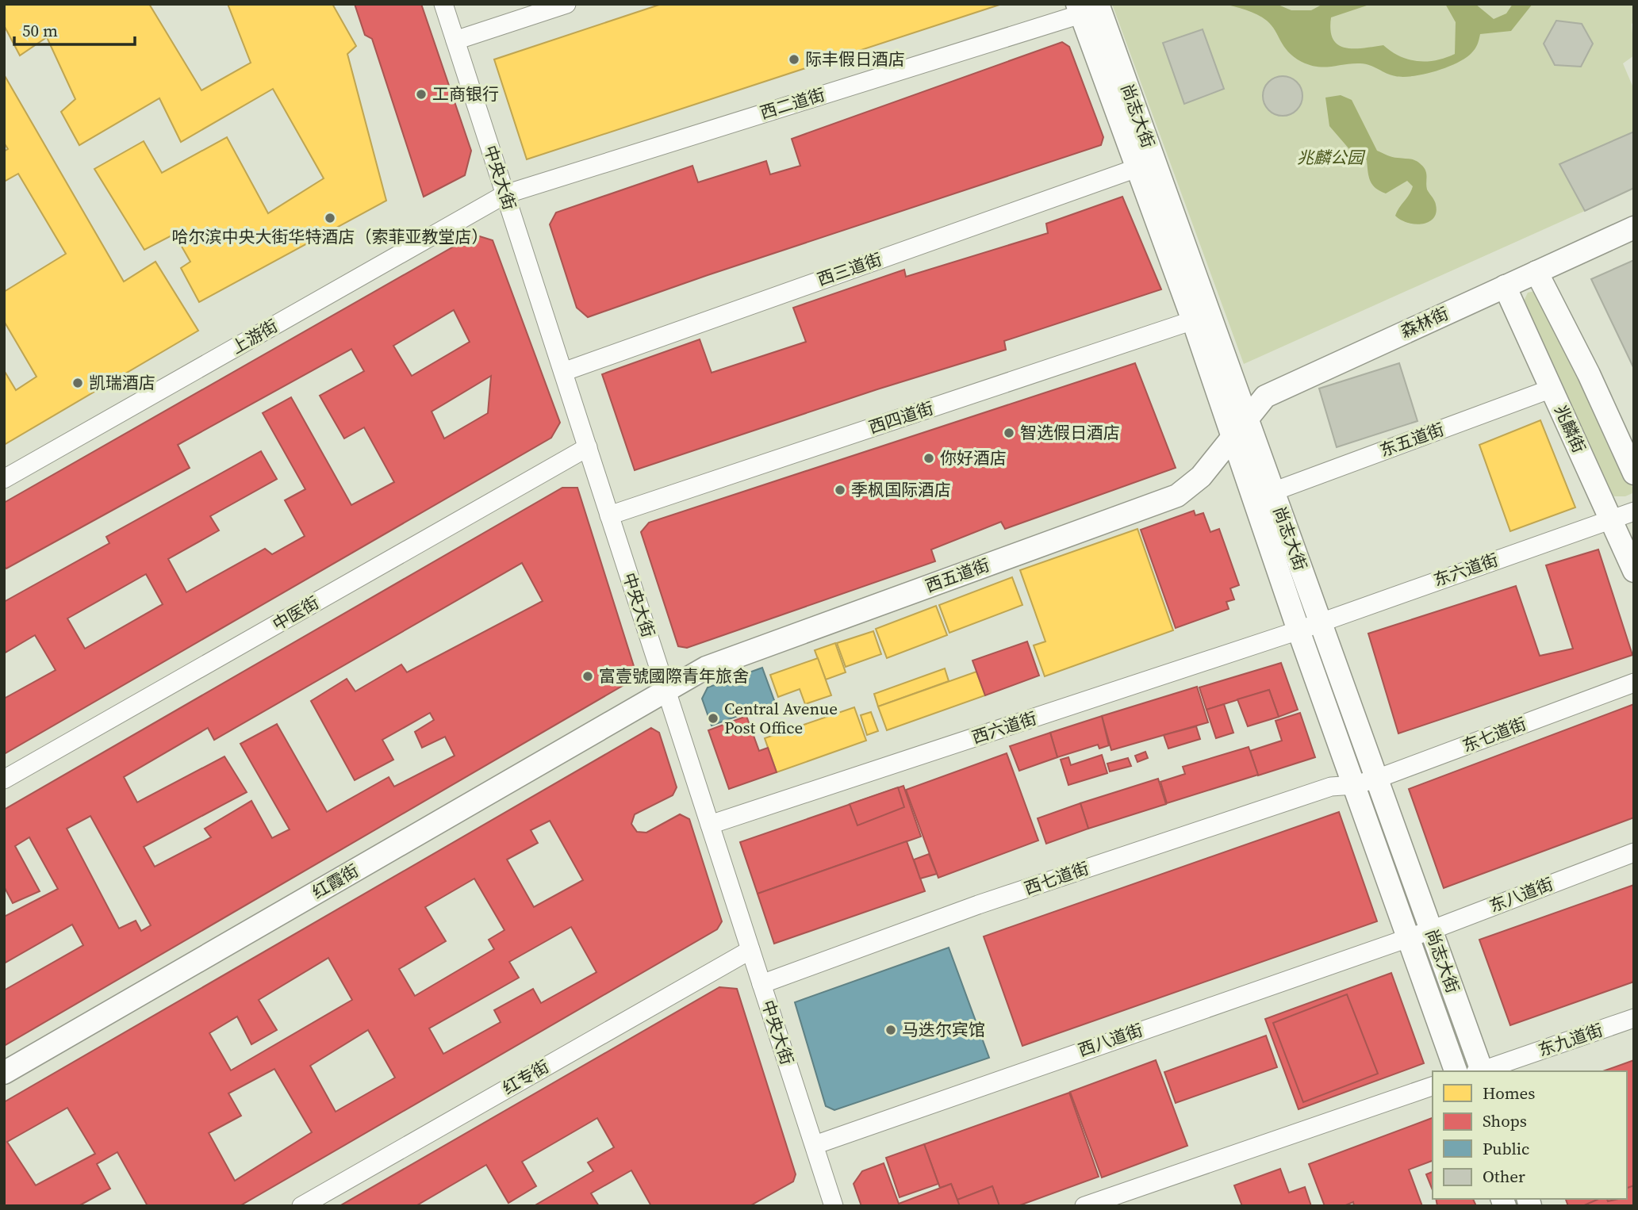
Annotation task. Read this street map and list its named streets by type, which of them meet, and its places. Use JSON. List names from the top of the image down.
{
  "streets": {
    "main road": [
      "尚志大街",
      "森林街",
      "兆麟街",
      "西五道街",
      "红霞街"
    ],
    "street": [
      "西二道街",
      "中央大街",
      "西三道街",
      "上游街",
      "西四道街",
      "东五道街",
      "东六道街",
      "中医街",
      "西六道街",
      "东七道街",
      "西七道街",
      "东八道街",
      "西八道街",
      "东九道街",
      "红专街"
    ]
  },
  "crossings": [
    ["西二道街", "尚志大街"],
    ["西二道街", "中央大街"],
    ["西二道街", "上游街"],
    ["尚志大街", "西三道街"],
    ["尚志大街", "森林街"],
    ["尚志大街", "西四道街"],
    ["尚志大街", "东五道街"],
    ["尚志大街", "东六道街"],
    ["尚志大街", "西五道街"],
    ["尚志大街", "西六道街"],
    ["尚志大街", "东七道街"],
    ["尚志大街", "西七道街"],
    ["尚志大街", "东八道街"],
    ["尚志大街", "西八道街"],
    ["中央大街", "西三道街"],
    ["中央大街", "上游街"],
    ["中央大街", "西四道街"],
    ["中央大街", "西五道街"],
    ["中央大街", "中医街"],
    ["中央大街", "西六道街"],
    ["中央大街", "西七道街"],
    ["中央大街", "红霞街"],
    ["中央大街", "西八道街"],
    ["中央大街", "红专街"],
    ["森林街", "兆麟街"],
    ["森林街", "西五道街"],
    ["兆麟街", "东五道街"],
    ["兆麟街", "东六道街"],
    ["东六道街", "西六道街"],
    ["西五道街", "红霞街"],
    ["东七道街", "西七道街"],
    ["东八道街", "西八道街"]
  ],
  "parks": ["兆麟公园"],
  "places": [
    "际丰假日酒店",
    "工商银行",
    "哈尔滨中央大街华特酒店（索菲亚教堂店）",
    "凯瑞酒店",
    "智选假日酒店",
    "你好酒店",
    "季枫国际酒店",
    "富壹號國際青年旅舍",
    "Central Avenue Post Office",
    "马迭尔宾馆"
  ],
  "legend": [
    "Homes",
    "Shops",
    "Public",
    "Other"
  ],
  "scale_bar": "50 m"
}
